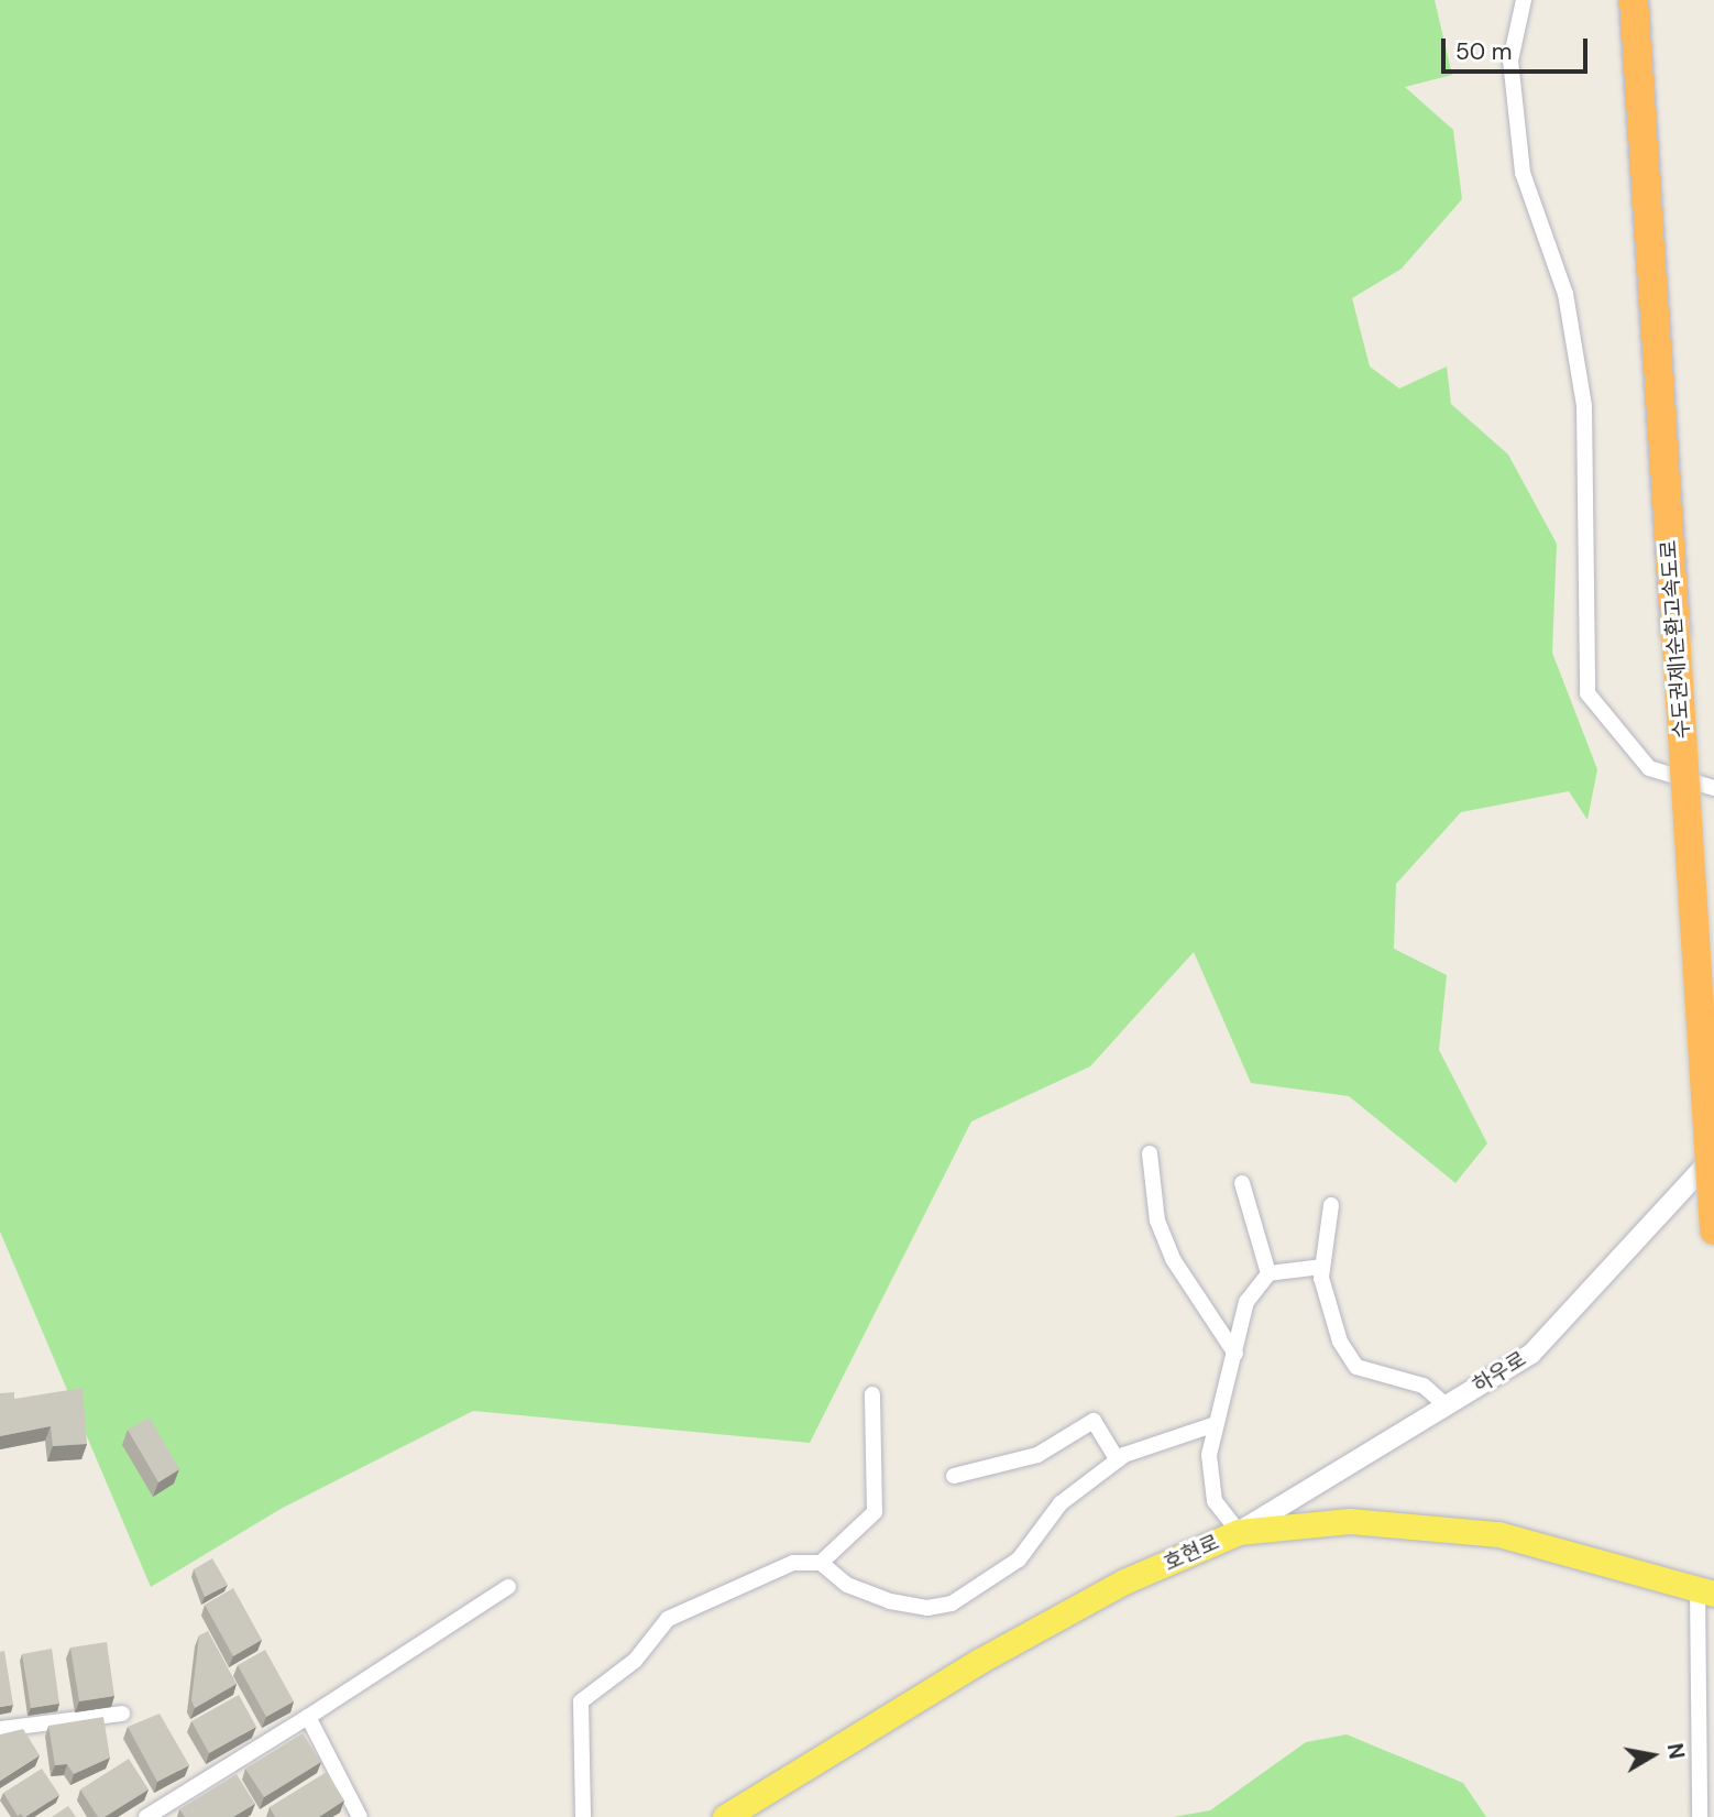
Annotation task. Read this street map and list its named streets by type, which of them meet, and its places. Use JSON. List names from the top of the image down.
{
  "streets": {
    "highway": ["수도권제1순환고속도로"],
    "main road": ["호현로"],
    "street": ["하우로"]
  },
  "crossings": [
    ["하우로", "호현로"]
  ],
  "scale_bar": "50 m",
  "north": "right"
}
